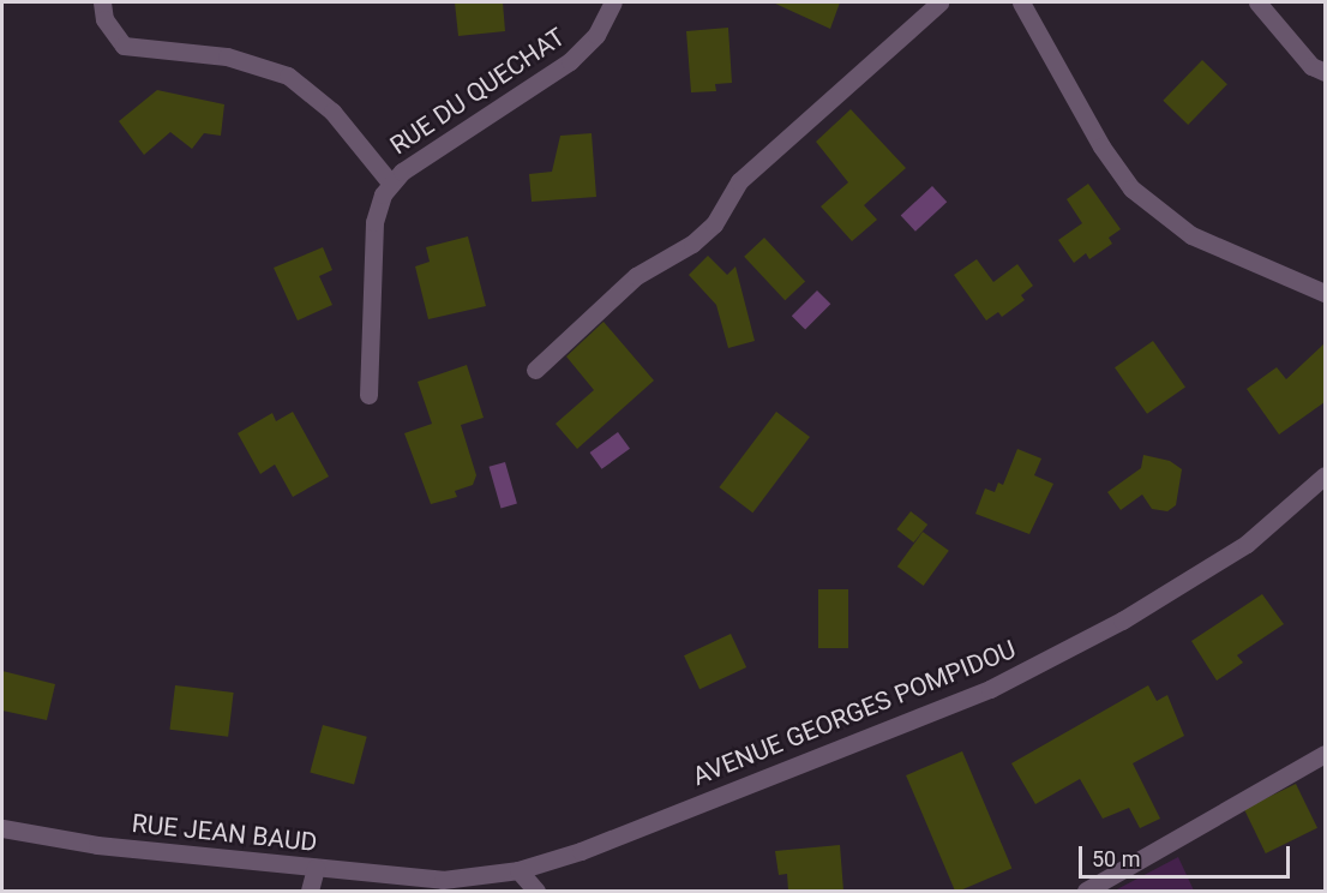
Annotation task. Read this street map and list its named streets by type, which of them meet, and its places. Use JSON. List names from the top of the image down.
{
  "streets": {
    "street": ["RUE DU QUECHAT", "AVENUE GEORGES POMPIDOU", "RUE JEAN BAUD"]
  },
  "crossings": [
    ["AVENUE GEORGES POMPIDOU", "RUE JEAN BAUD"]
  ],
  "scale_bar": "50 m"
}
